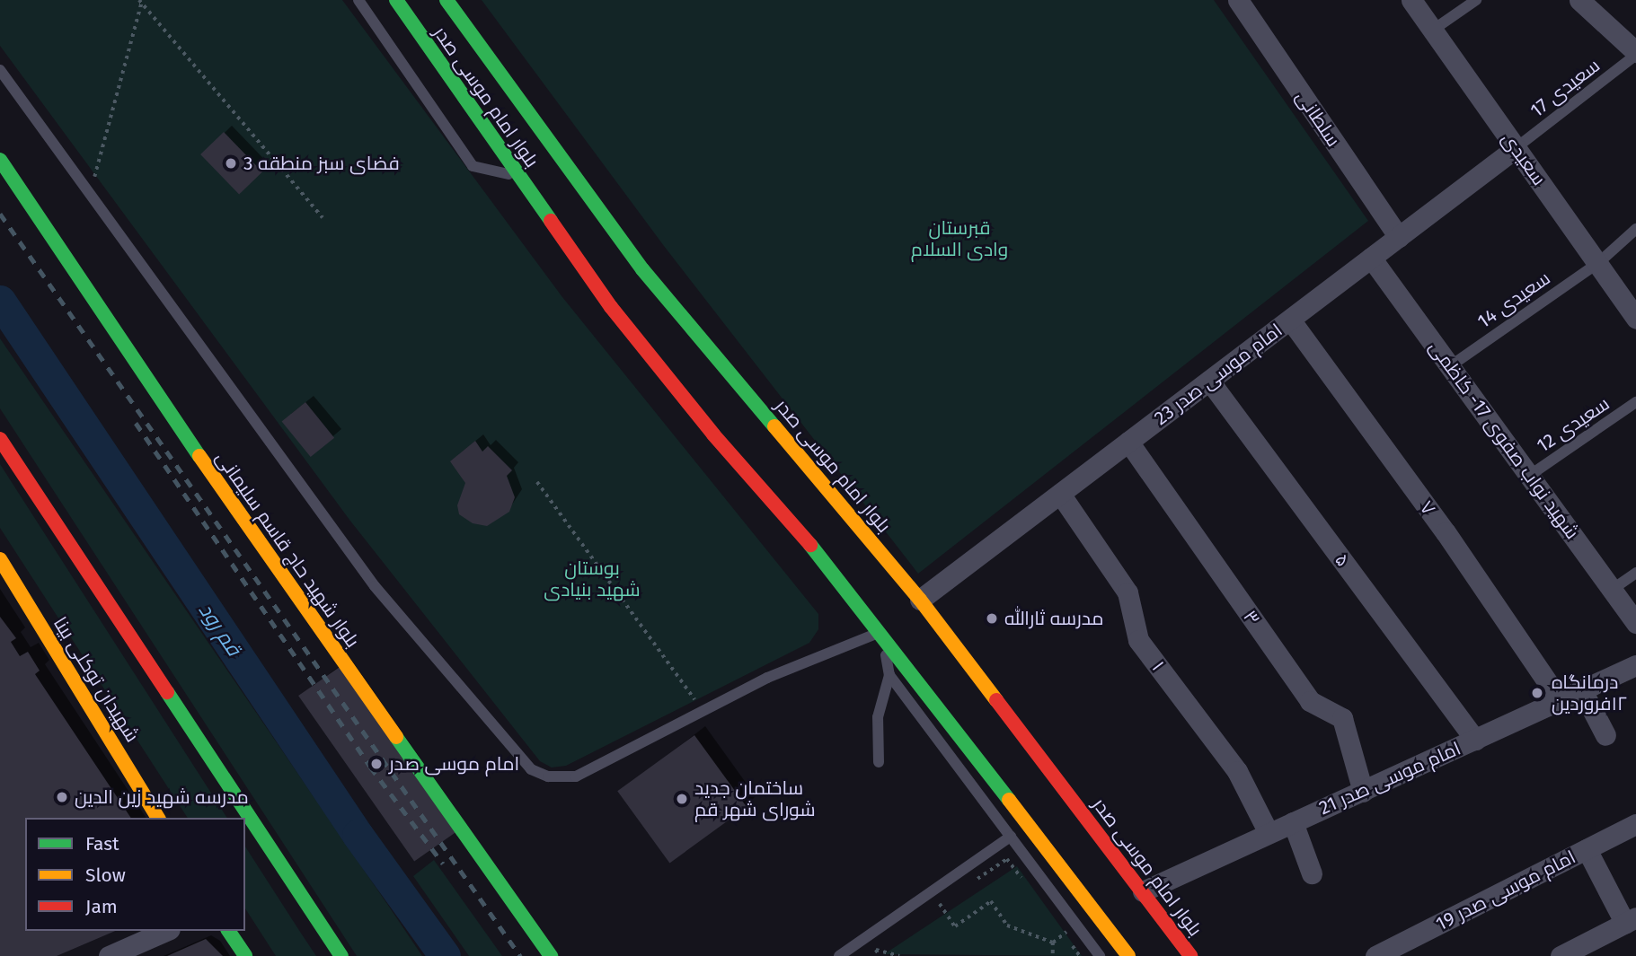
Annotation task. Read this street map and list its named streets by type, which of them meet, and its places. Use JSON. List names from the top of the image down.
{
  "streets": {
    "main road": ["بلوار امام موسی صدر", "بلوار شهید حاج قاسم سلیمانی", "شهیدان توکلی بینا"],
    "street": [
      "سلطانی",
      "سعیدی",
      "امام موسی صدر 23",
      "شهید نواب صفوی 17- کاظمی",
      "۷",
      "۵",
      "۳",
      "۱",
      "امام موسی صدر 21",
      "امام موسی صدر 19"
    ],
    "lane": ["سعیدی 17", "سعیدی 14", "سعیدی 12"]
  },
  "crossings": [
    ["سعیدی 17", "سعیدی"],
    ["سعیدی 17", "امام موسی صدر 23"],
    ["بلوار امام موسی صدر", "امام موسی صدر 23"],
    ["بلوار امام موسی صدر", "امام موسی صدر 21"],
    ["سلطانی", "امام موسی صدر 23"],
    ["سعیدی", "سعیدی 14"],
    ["سعیدی", "امام موسی صدر 23"],
    ["سعیدی 14", "شهید نواب صفوی 17- کاظمی"],
    ["امام موسی صدر 23", "شهید نواب صفوی 17- کاظمی"],
    ["امام موسی صدر 23", "۷"],
    ["امام موسی صدر 23", "۵"],
    ["امام موسی صدر 23", "۳"],
    ["امام موسی صدر 23", "۱"],
    ["سعیدی 12", "شهید نواب صفوی 17- کاظمی"],
    ["۷", "امام موسی صدر 21"],
    ["۵", "امام موسی صدر 21"],
    ["۳", "امام موسی صدر 21"],
    ["۱", "امام موسی صدر 21"]
  ],
  "water": ["قم رود"],
  "parks": ["قبرستان وادی السلام", "بوستان شهید بنیادی"],
  "places": [
    "فضای سبز منطقه 3",
    "مدرسه ثارالله",
    "درمانگاه ١٢فروردین",
    "امام موسی صدر",
    "مدرسه شهید زین الدین",
    "ساختمان جدید شورای شهر قم"
  ],
  "legend": ["Fast", "Slow", "Jam"]
}
